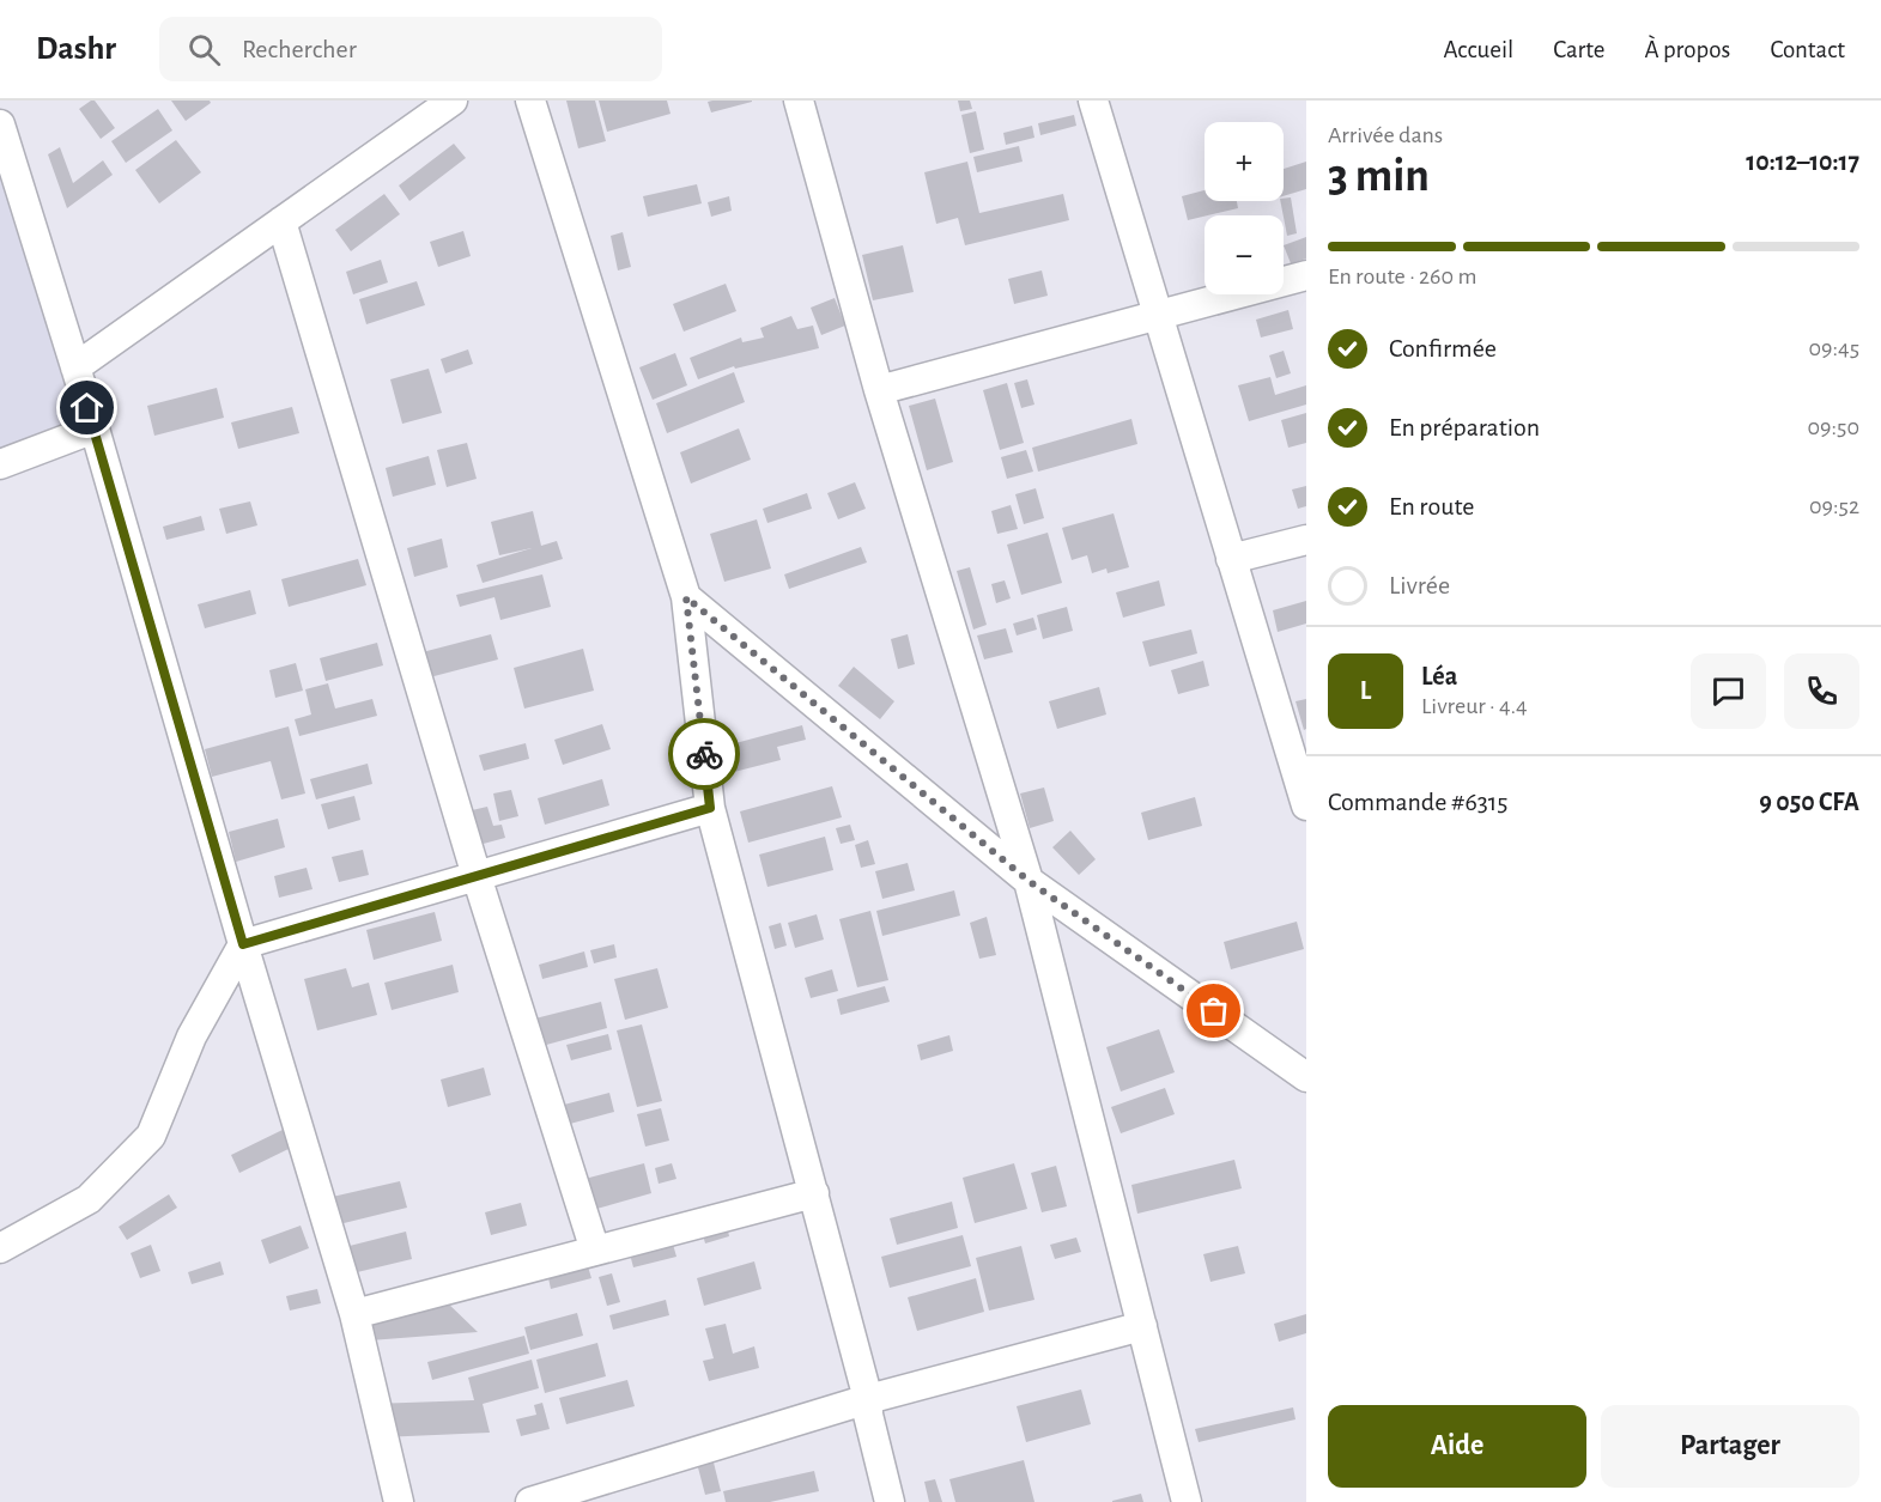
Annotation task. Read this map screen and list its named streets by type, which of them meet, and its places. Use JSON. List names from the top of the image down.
{
  "page": {
    "header": "Dashr",
    "search": "Rechercher",
    "nav": [
      "Accueil",
      "Carte",
      "À propos",
      "Contact"
    ],
    "heading": ["3 min", "Arrivée dans", "10:12–10:17"],
    "panel": [
      "Léa",
      "Livreur · 4.4",
      "Commande #6315",
      "9 050 CFA"
    ],
    "map_buttons": ["+", "−"],
    "bar": "En route · 260 m",
    "list": [
      ["Confirmée", "09:45"],
      ["En préparation", "09:50"],
      ["En route", "09:52"],
      "Livrée"
    ],
    "round": "L",
    "buttons": ["Aide", "Partager"]
  }
}
